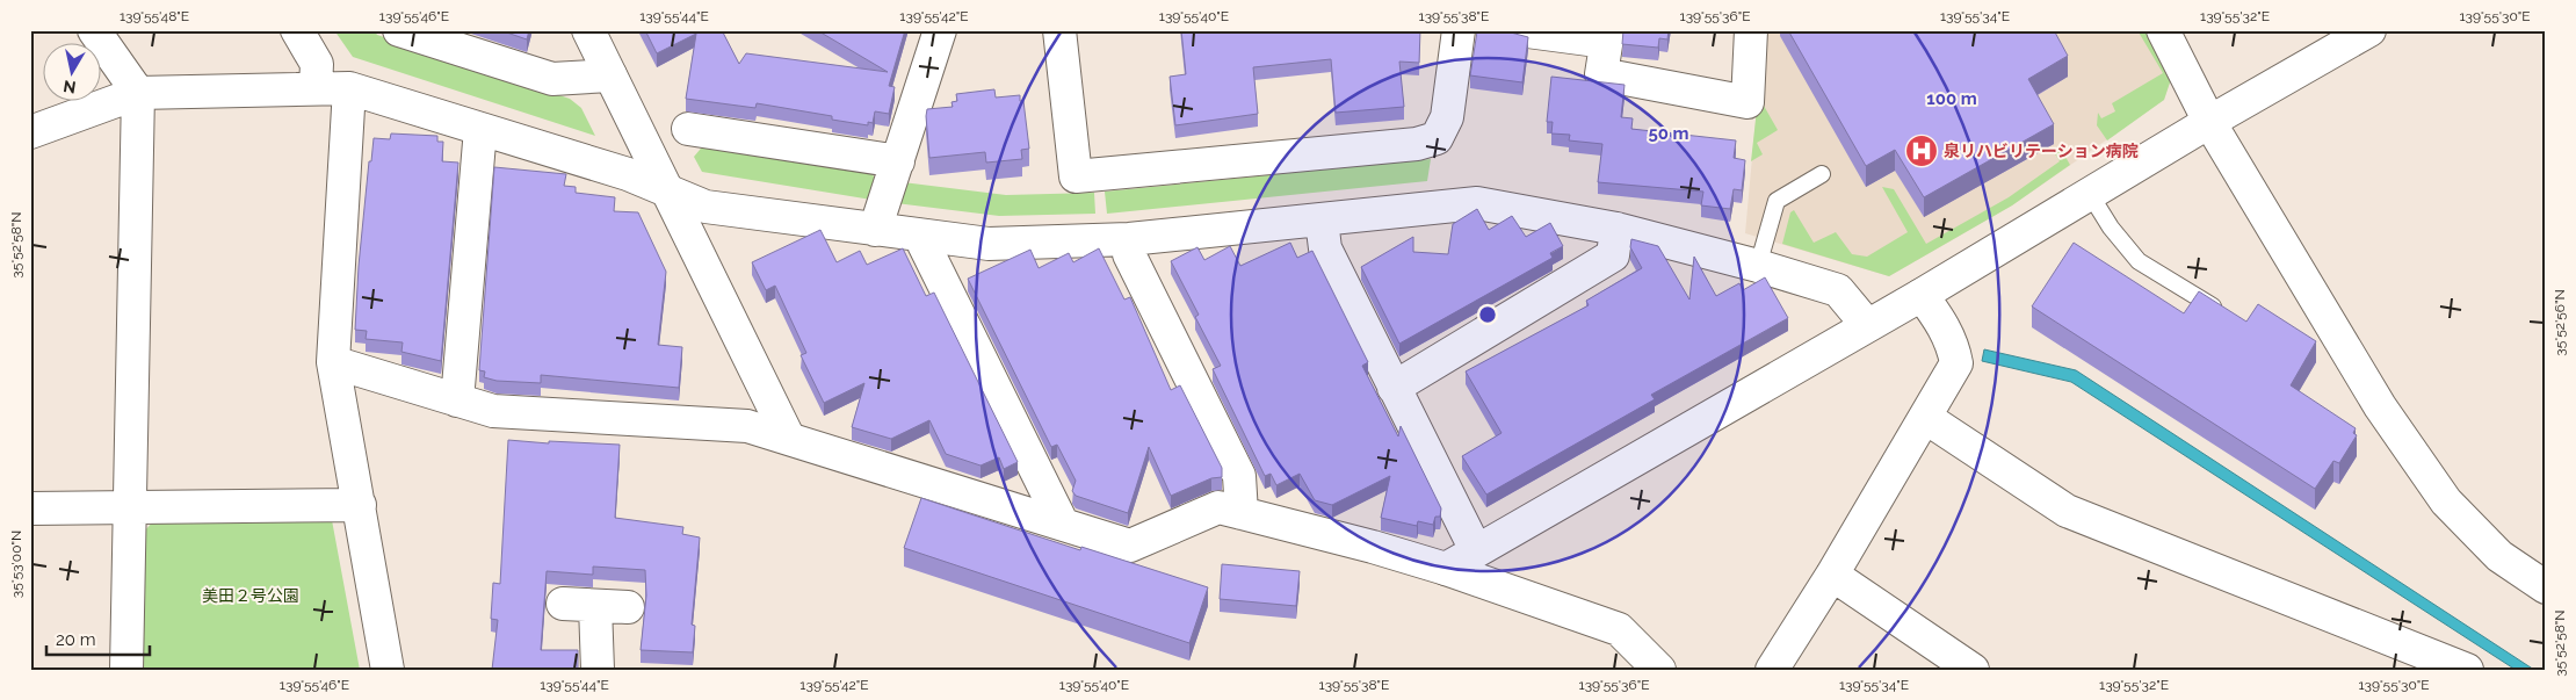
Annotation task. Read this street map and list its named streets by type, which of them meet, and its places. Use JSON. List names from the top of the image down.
{
  "parks": ["美田２号公園"],
  "places": {
    "hospital": ["泉リハビリテーション病院"]
  },
  "scale_bar": "20 m",
  "north": "bottom",
  "coordinates": [
    "139°55'48\"E",
    "139°55'46\"E",
    "139°55'44\"E",
    "139°55'42\"E",
    "139°55'40\"E",
    "139°55'38\"E",
    "139°55'36\"E",
    "139°55'34\"E",
    "139°55'32\"E",
    "139°55'30\"E",
    "35°52'58\"N",
    "35°52'56\"N",
    "35°53'00\"N"
  ],
  "rings": ["100 m", "50 m"]
}
